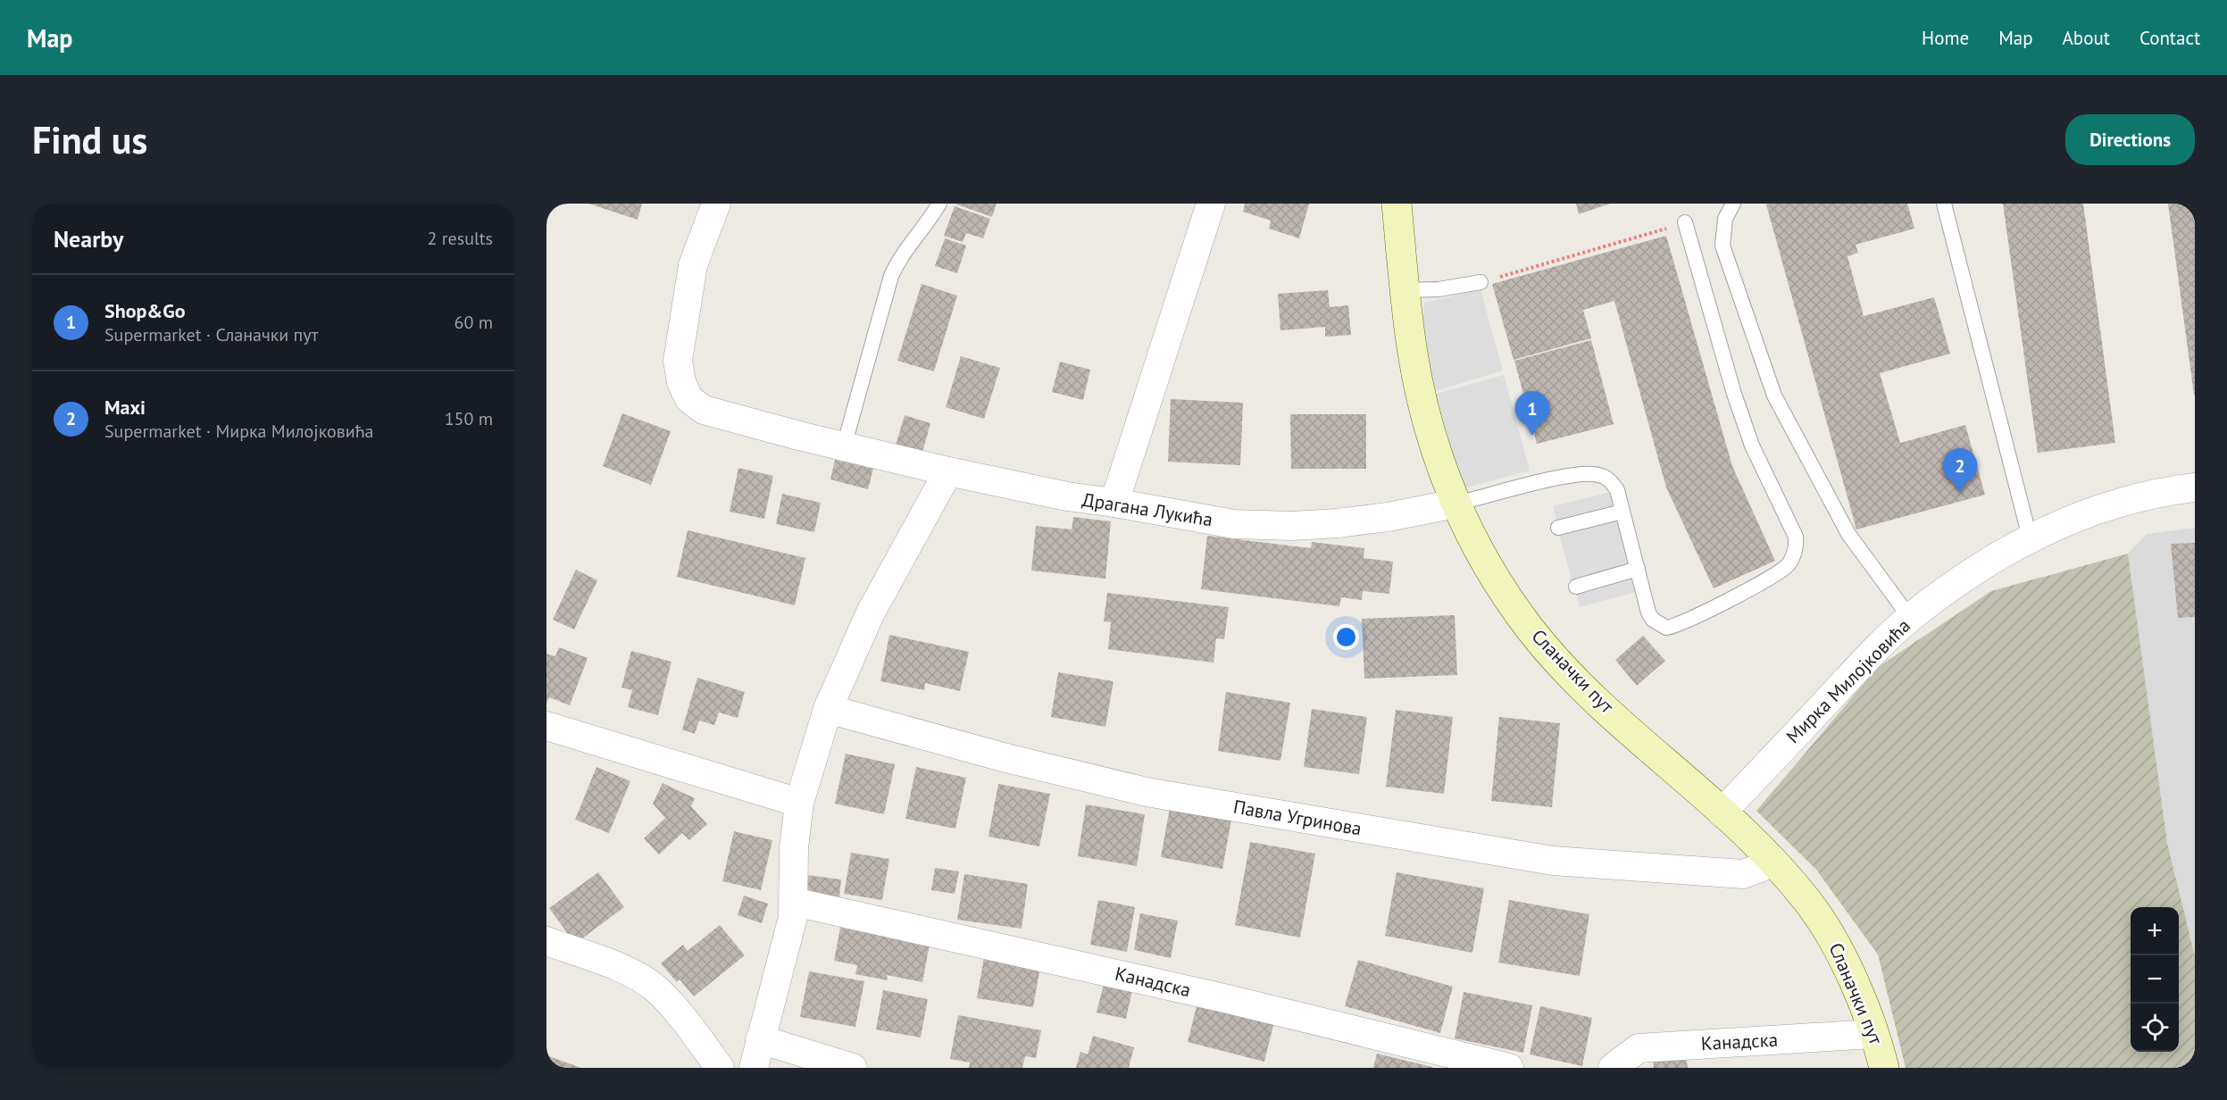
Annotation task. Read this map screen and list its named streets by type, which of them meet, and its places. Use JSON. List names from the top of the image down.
{
  "streets": {
    "street": [
      "Драгана Лукића",
      "Сланачки пут",
      "Мирка Милојковића",
      "Павла Угринова",
      "Канадска"
    ]
  },
  "crossings": [
    ["Драгана Лукића", "Сланачки пут"],
    ["Сланачки пут", "Мирка Милојковића"],
    ["Сланачки пут", "Павла Угринова"],
    ["Сланачки пут", "Канадска"]
  ],
  "page": {
    "header": "Map",
    "nav": [
      "Home",
      "Map",
      "About",
      "Contact"
    ],
    "buttons": "Directions",
    "title": "Find us",
    "heading": ["Nearby", "2 results"],
    "list": [
      {
        "mark": "1",
        "name": "Shop&Go",
        "note": "Supermarket · Сланачки пут",
        "value": "60 m"
      },
      {
        "mark": "2",
        "name": "Maxi",
        "note": "Supermarket · Мирка Милојковића",
        "value": "150 m"
      }
    ],
    "pins": ["1", "2"],
    "map_buttons": ["+", "−"]
  }
}
